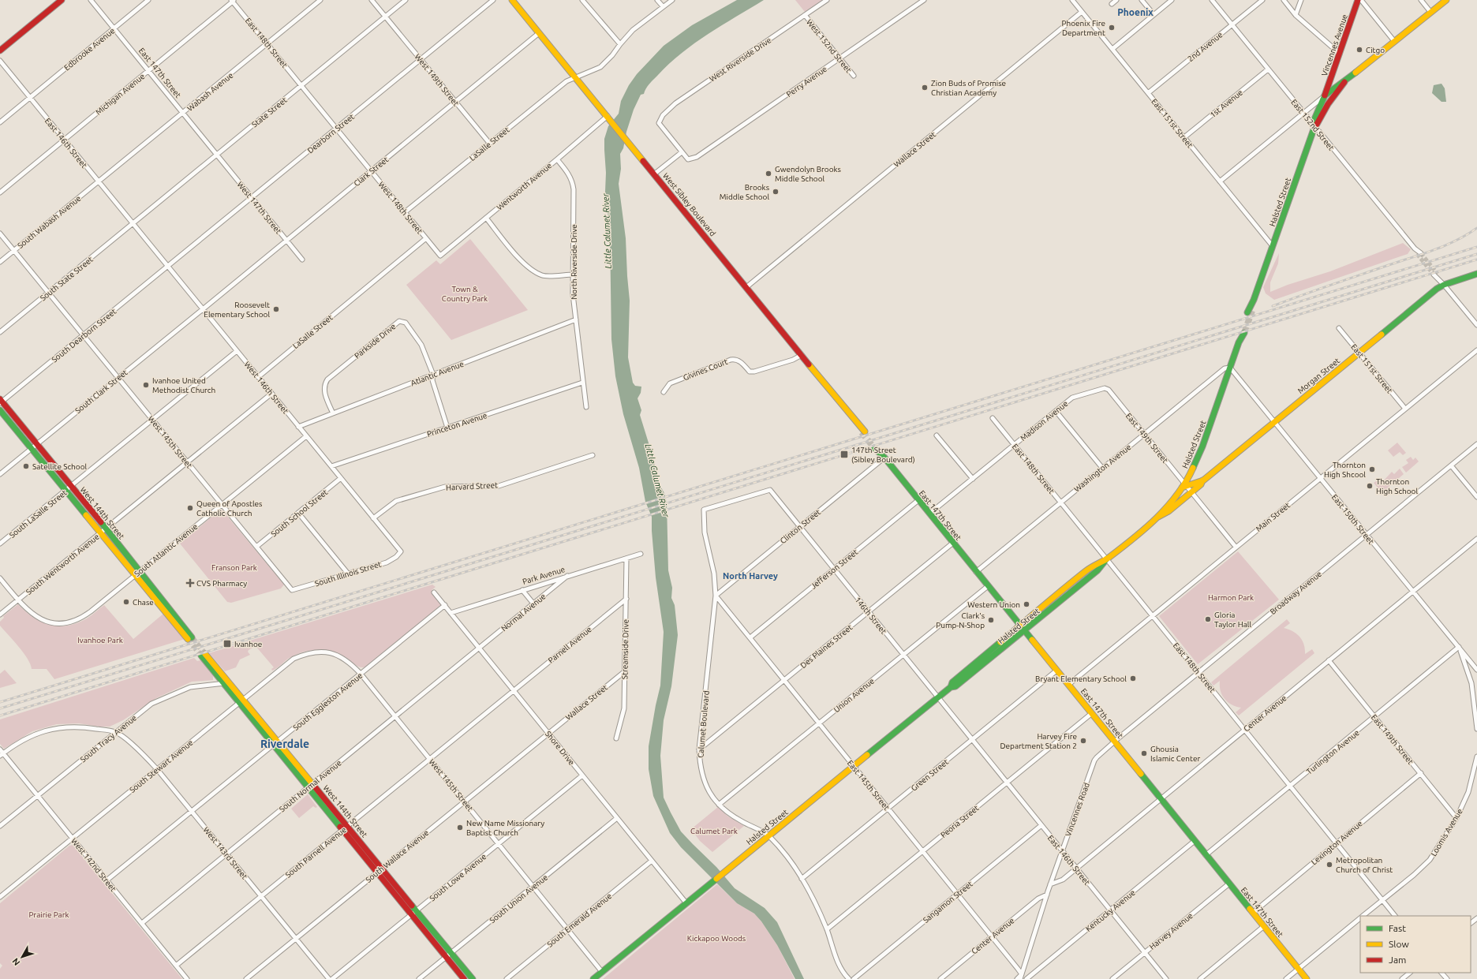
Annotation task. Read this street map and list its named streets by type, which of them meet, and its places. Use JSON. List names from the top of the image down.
{
  "streets": {
    "main road": [
      "Vincennes Avenue",
      "East 147th Street",
      "Halsted Street",
      "West Sibley Boulevard",
      "Morgan Street",
      "West 144th Street"
    ],
    "street": [
      "East 148th Street",
      "West 152nd Street",
      "2nd Avenue",
      "Edbrooke Avenue",
      "West Riverside Drive",
      "West 149th Street",
      "Perry Avenue",
      "Wabash Avenue",
      "Michigan Avenue",
      "1st Avenue",
      "State Street",
      "East 151st Street",
      "East 152nd Street",
      "Dearborn Street",
      "East 146th Street",
      "LaSalle Street",
      "Wallace Street",
      "Clark Street",
      "Wentworth Avenue",
      "West 147th Street",
      "West 148th Street",
      "South Wabash Avenue",
      "North Riverside Drive",
      "South State Street",
      "South Dearborn Street",
      "Parkside Drive",
      "Givines Court",
      "Atlantic Avenue",
      "West 146th Street",
      "South Clark Street",
      "Madison Avenue",
      "Princeton Avenue",
      "East 149th Street",
      "West 145th Street",
      "Washington Avenue",
      "Harvard Street",
      "South School Street",
      "South LaSalle Street",
      "Main Street",
      "East 150th Street",
      "Clinton Street",
      "South Atlantic Avenue",
      "South Wentworth Avenue",
      "Jefferson Street",
      "South Illinois Street",
      "Park Avenue",
      "Broadway Avenue",
      "Normal Avenue",
      "146th Street",
      "Parnell Avenue",
      "Des Plaines Street",
      "Streamside Drive",
      "Union Avenue",
      "South Eggleston Avenue",
      "Center Avenue",
      "Calumet Boulevard",
      "South Tracy Avenue",
      "Shore Drive",
      "Turlington Avenue",
      "South Stewart Avenue",
      "Green Street",
      "East 145th Street",
      "South Normal Avenue",
      "Vincennes Road",
      "Peoria Street",
      "Loomis Avenue",
      "Lexington Avenue",
      "South Parnell Avenue",
      "West 143rd Street",
      "South Wallace Avenue",
      "West 142nd Street",
      "South Lowe Avenue",
      "South Union Avenue",
      "Sangamon Street",
      "Kentucky Avenue",
      "South Emerald Avenue",
      "Harvey Avenue"
    ]
  },
  "crossings": [
    ["East 148th Street", "Wabash Avenue"],
    ["East 148th Street", "Michigan Avenue"],
    ["East 148th Street", "State Street"],
    ["East 148th Street", "Halsted Street"],
    ["East 148th Street", "West 148th Street"],
    ["East 148th Street", "Madison Avenue"],
    ["East 148th Street", "Washington Avenue"],
    ["East 148th Street", "Main Street"],
    ["East 148th Street", "Broadway Avenue"],
    ["East 148th Street", "Center Avenue"],
    ["East 148th Street", "Turlington Avenue"],
    ["East 148th Street", "Loomis Avenue"],
    ["East 148th Street", "Lexington Avenue"],
    ["Vincennes Avenue", "Halsted Street"],
    ["West 152nd Street", "West Riverside Drive"],
    ["West 152nd Street", "Perry Avenue"],
    ["2nd Avenue", "East 151st Street"],
    ["2nd Avenue", "East 152nd Street"],
    ["Edbrooke Avenue", "East 147th Street"],
    ["Edbrooke Avenue", "East 146th Street"],
    ["West Riverside Drive", "Perry Avenue"],
    ["East 147th Street", "Wabash Avenue"],
    ["East 147th Street", "Michigan Avenue"],
    ["East 147th Street", "State Street"],
    ["East 147th Street", "Halsted Street"],
    ["East 147th Street", "West 147th Street"],
    ["East 147th Street", "Madison Avenue"],
    ["East 147th Street", "Washington Avenue"],
    ["East 147th Street", "Main Street"],
    ["East 147th Street", "Clinton Street"],
    ["East 147th Street", "Jefferson Street"],
    ["East 147th Street", "Broadway Avenue"],
    ["East 147th Street", "Des Plaines Street"],
    ["East 147th Street", "Union Avenue"],
    ["East 147th Street", "Center Avenue"],
    ["East 147th Street", "Turlington Avenue"],
    ["East 147th Street", "Green Street"],
    ["East 147th Street", "Vincennes Road"],
    ["East 147th Street", "Peoria Street"],
    ["East 147th Street", "Loomis Avenue"],
    ["East 147th Street", "Lexington Avenue"],
    ["East 147th Street", "Kentucky Avenue"],
    ["East 147th Street", "Harvey Avenue"],
    ["West 149th Street", "State Street"],
    ["West 149th Street", "Dearborn Street"],
    ["West 149th Street", "LaSalle Street"],
    ["West 149th Street", "Clark Street"],
    ["Wabash Avenue", "East 146th Street"],
    ["Wabash Avenue", "South Wabash Avenue"],
    ["Michigan Avenue", "East 146th Street"],
    ["1st Avenue", "East 151st Street"],
    ["1st Avenue", "East 152nd Street"],
    ["State Street", "East 146th Street"],
    ["State Street", "West 147th Street"],
    ["State Street", "West 148th Street"],
    ["State Street", "South State Street"],
    ["State Street", "West 146th Street"],
    ["East 151st Street", "Wallace Street"],
    ["East 151st Street", "Halsted Street"],
    ["East 151st Street", "Morgan Street"],
    ["East 151st Street", "Main Street"],
    ["East 152nd Street", "Halsted Street"],
    ["Dearborn Street", "West 147th Street"],
    ["Dearborn Street", "West 148th Street"],
    ["Dearborn Street", "South Dearborn Street"],
    ["Dearborn Street", "West 146th Street"],
    ["East 146th Street", "South Wabash Avenue"],
    ["East 146th Street", "South State Street"],
    ["East 146th Street", "West 146th Street"],
    ["East 146th Street", "146th Street"],
    ["East 146th Street", "Center Avenue"],
    ["East 146th Street", "Green Street"],
    ["East 146th Street", "Vincennes Road"],
    ["East 146th Street", "Peoria Street"],
    ["East 146th Street", "Sangamon Street"],
    ["East 146th Street", "Kentucky Avenue"],
    ["East 146th Street", "Harvey Avenue"],
    ["LaSalle Street", "West Sibley Boulevard"],
    ["LaSalle Street", "West 148th Street"],
    ["LaSalle Street", "West 146th Street"],
    ["Wallace Street", "West Sibley Boulevard"],
    ["Wallace Street", "Streamside Drive"],
    ["Wallace Street", "Shore Drive"],
    ["Wallace Street", "South Wallace Avenue"],
    ["Clark Street", "West Sibley Boulevard"],
    ["Clark Street", "West 147th Street"],
    ["Clark Street", "West 148th Street"],
    ["Clark Street", "West 146th Street"],
    ["Clark Street", "South Clark Street"],
    ["Wentworth Avenue", "West Sibley Boulevard"],
    ["Wentworth Avenue", "West 148th Street"],
    ["Wentworth Avenue", "North Riverside Drive"],
    ["Halsted Street", "Morgan Street"],
    ["Halsted Street", "East 149th Street"],
    ["Halsted Street", "West 145th Street"],
    ["Halsted Street", "Washington Avenue"],
    ["Halsted Street", "East 150th Street"],
    ["Halsted Street", "146th Street"],
    ["Halsted Street", "Calumet Boulevard"],
    ["Halsted Street", "Shore Drive"],
    ["Halsted Street", "East 145th Street"],
    ["West Sibley Boulevard", "Givines Court"],
    ["North Riverside Drive", "Atlantic Avenue"],
    ["North Riverside Drive", "Princeton Avenue"],
    ["South State Street", "West 146th Street"],
    ["South State Street", "West 145th Street"],
    ["South Dearborn Street", "West 146th Street"],
    ["South Dearborn Street", "West 145th Street"],
    ["South Dearborn Street", "West 144th Street"],
    ["Parkside Drive", "Atlantic Avenue"],
    ["Atlantic Avenue", "West 146th Street"],
    ["Morgan Street", "East 149th Street"],
    ["Morgan Street", "East 150th Street"],
    ["West 146th Street", "South Clark Street"],
    ["West 146th Street", "Princeton Avenue"],
    ["West 146th Street", "Harvard Street"],
    ["West 146th Street", "South School Street"],
    ["West 146th Street", "South LaSalle Street"],
    ["West 146th Street", "South Atlantic Avenue"],
    ["West 146th Street", "South Wentworth Avenue"],
    ["West 146th Street", "South Illinois Street"],
    ["South Clark Street", "West 145th Street"],
    ["South Clark Street", "West 144th Street"],
    ["Madison Avenue", "East 149th Street"],
    ["East 149th Street", "Washington Avenue"],
    ["East 149th Street", "Main Street"],
    ["East 149th Street", "Center Avenue"],
    ["East 149th Street", "Turlington Avenue"],
    ["East 149th Street", "Loomis Avenue"],
    ["East 149th Street", "Lexington Avenue"],
    ["West 145th Street", "South School Street"],
    ["West 145th Street", "South LaSalle Street"],
    ["West 145th Street", "South Atlantic Avenue"],
    ["West 145th Street", "South Wentworth Avenue"],
    ["West 145th Street", "South Illinois Street"],
    ["West 145th Street", "South Eggleston Avenue"],
    ["West 145th Street", "South Stewart Avenue"],
    ["West 145th Street", "South Normal Avenue"],
    ["West 145th Street", "South Parnell Avenue"],
    ["West 145th Street", "South Wallace Avenue"],
    ["West 145th Street", "South Lowe Avenue"],
    ["West 145th Street", "South Union Avenue"],
    ["West 145th Street", "South Emerald Avenue"],
    ["Washington Avenue", "East 150th Street"],
    ["West 144th Street", "South LaSalle Street"],
    ["West 144th Street", "South Atlantic Avenue"],
    ["West 144th Street", "South Wentworth Avenue"],
    ["West 144th Street", "South Eggleston Avenue"],
    ["West 144th Street", "South Tracy Avenue"],
    ["West 144th Street", "South Stewart Avenue"],
    ["West 144th Street", "South Normal Avenue"],
    ["West 144th Street", "South Parnell Avenue"],
    ["West 144th Street", "South Wallace Avenue"],
    ["West 144th Street", "South Lowe Avenue"],
    ["West 144th Street", "South Union Avenue"],
    ["Main Street", "East 150th Street"],
    ["East 150th Street", "Broadway Avenue"],
    ["East 150th Street", "Center Avenue"],
    ["East 150th Street", "Turlington Avenue"],
    ["Clinton Street", "146th Street"],
    ["Clinton Street", "Calumet Boulevard"],
    ["Clinton Street", "East 145th Street"],
    ["South Atlantic Avenue", "South Wentworth Avenue"],
    ["Jefferson Street", "146th Street"],
    ["Jefferson Street", "East 145th Street"],
    ["Park Avenue", "Normal Avenue"],
    ["Park Avenue", "Streamside Drive"],
    ["Park Avenue", "Shore Drive"],
    ["Broadway Avenue", "Vincennes Road"],
    ["Normal Avenue", "Shore Drive"],
    ["Normal Avenue", "South Normal Avenue"],
    ["146th Street", "Des Plaines Street"],
    ["146th Street", "Union Avenue"],
    ["146th Street", "Calumet Boulevard"],
    ["146th Street", "Green Street"],
    ["Parnell Avenue", "Streamside Drive"],
    ["Parnell Avenue", "Shore Drive"],
    ["Parnell Avenue", "South Parnell Avenue"],
    ["Des Plaines Street", "Calumet Boulevard"],
    ["Des Plaines Street", "East 145th Street"],
    ["Union Avenue", "Calumet Boulevard"],
    ["Union Avenue", "East 145th Street"],
    ["South Eggleston Avenue", "Shore Drive"],
    ["South Eggleston Avenue", "West 143rd Street"],
    ["South Eggleston Avenue", "West 142nd Street"],
    ["Center Avenue", "East 145th Street"],
    ["Center Avenue", "Vincennes Road"],
    ["Calumet Boulevard", "Green Street"],
    ["Calumet Boulevard", "East 145th Street"],
    ["Calumet Boulevard", "Peoria Street"],
    ["South Tracy Avenue", "West 143rd Street"],
    ["South Tracy Avenue", "West 142nd Street"],
    ["Shore Drive", "South Normal Avenue"],
    ["Shore Drive", "South Parnell Avenue"],
    ["Shore Drive", "South Wallace Avenue"],
    ["Shore Drive", "South Lowe Avenue"],
    ["Shore Drive", "South Union Avenue"],
    ["Shore Drive", "South Emerald Avenue"],
    ["South Stewart Avenue", "West 143rd Street"],
    ["South Stewart Avenue", "West 142nd Street"],
    ["Green Street", "East 145th Street"],
    ["East 145th Street", "Vincennes Road"],
    ["East 145th Street", "Peoria Street"],
    ["East 145th Street", "Sangamon Street"],
    ["South Normal Avenue", "West 143rd Street"],
    ["South Normal Avenue", "West 142nd Street"],
    ["South Parnell Avenue", "West 143rd Street"],
    ["South Parnell Avenue", "West 142nd Street"],
    ["West 143rd Street", "South Wallace Avenue"]
  ],
  "districts": ["Phoenix", "North Harvey", "Riverdale"],
  "water": ["Little Calumet River"],
  "parks": [
    "Town & Country Park",
    "Franson Park",
    "Harmon Park",
    "Ivanhoe Park",
    "Calumet Park",
    "Prairie Park",
    "Kickapoo Woods"
  ],
  "places": {
    "other": [
      "Phoenix Fire Department",
      "Citgo",
      "Zion Buds of Promise Christian Academy",
      "Gwendolyn Brooks Middle School",
      "Brooks Middle School",
      "Roosevelt Elementary School",
      "Ivanhoe United Methodist Church",
      "Satellite School",
      "Thornton High Shcool",
      "Thornton High School",
      "Queen of Apostles Catholic Church",
      "Chase",
      "Western Union",
      "Gloria Taylor Hall",
      "Clark's Pump-N-Shop",
      "Bryant Elementary School",
      "Harvey Fire Department Station 2",
      "Ghousia Islamic Center",
      "New Name Missionary Baptist Church",
      "Metropolitan Church of Christ"
    ],
    "transit": ["147th Street (Sibley Boulevard)", "Ivanhoe"],
    "health": ["CVS Pharmacy"]
  },
  "legend": ["Fast", "Slow", "Jam"],
  "north": "bottom left"
}
